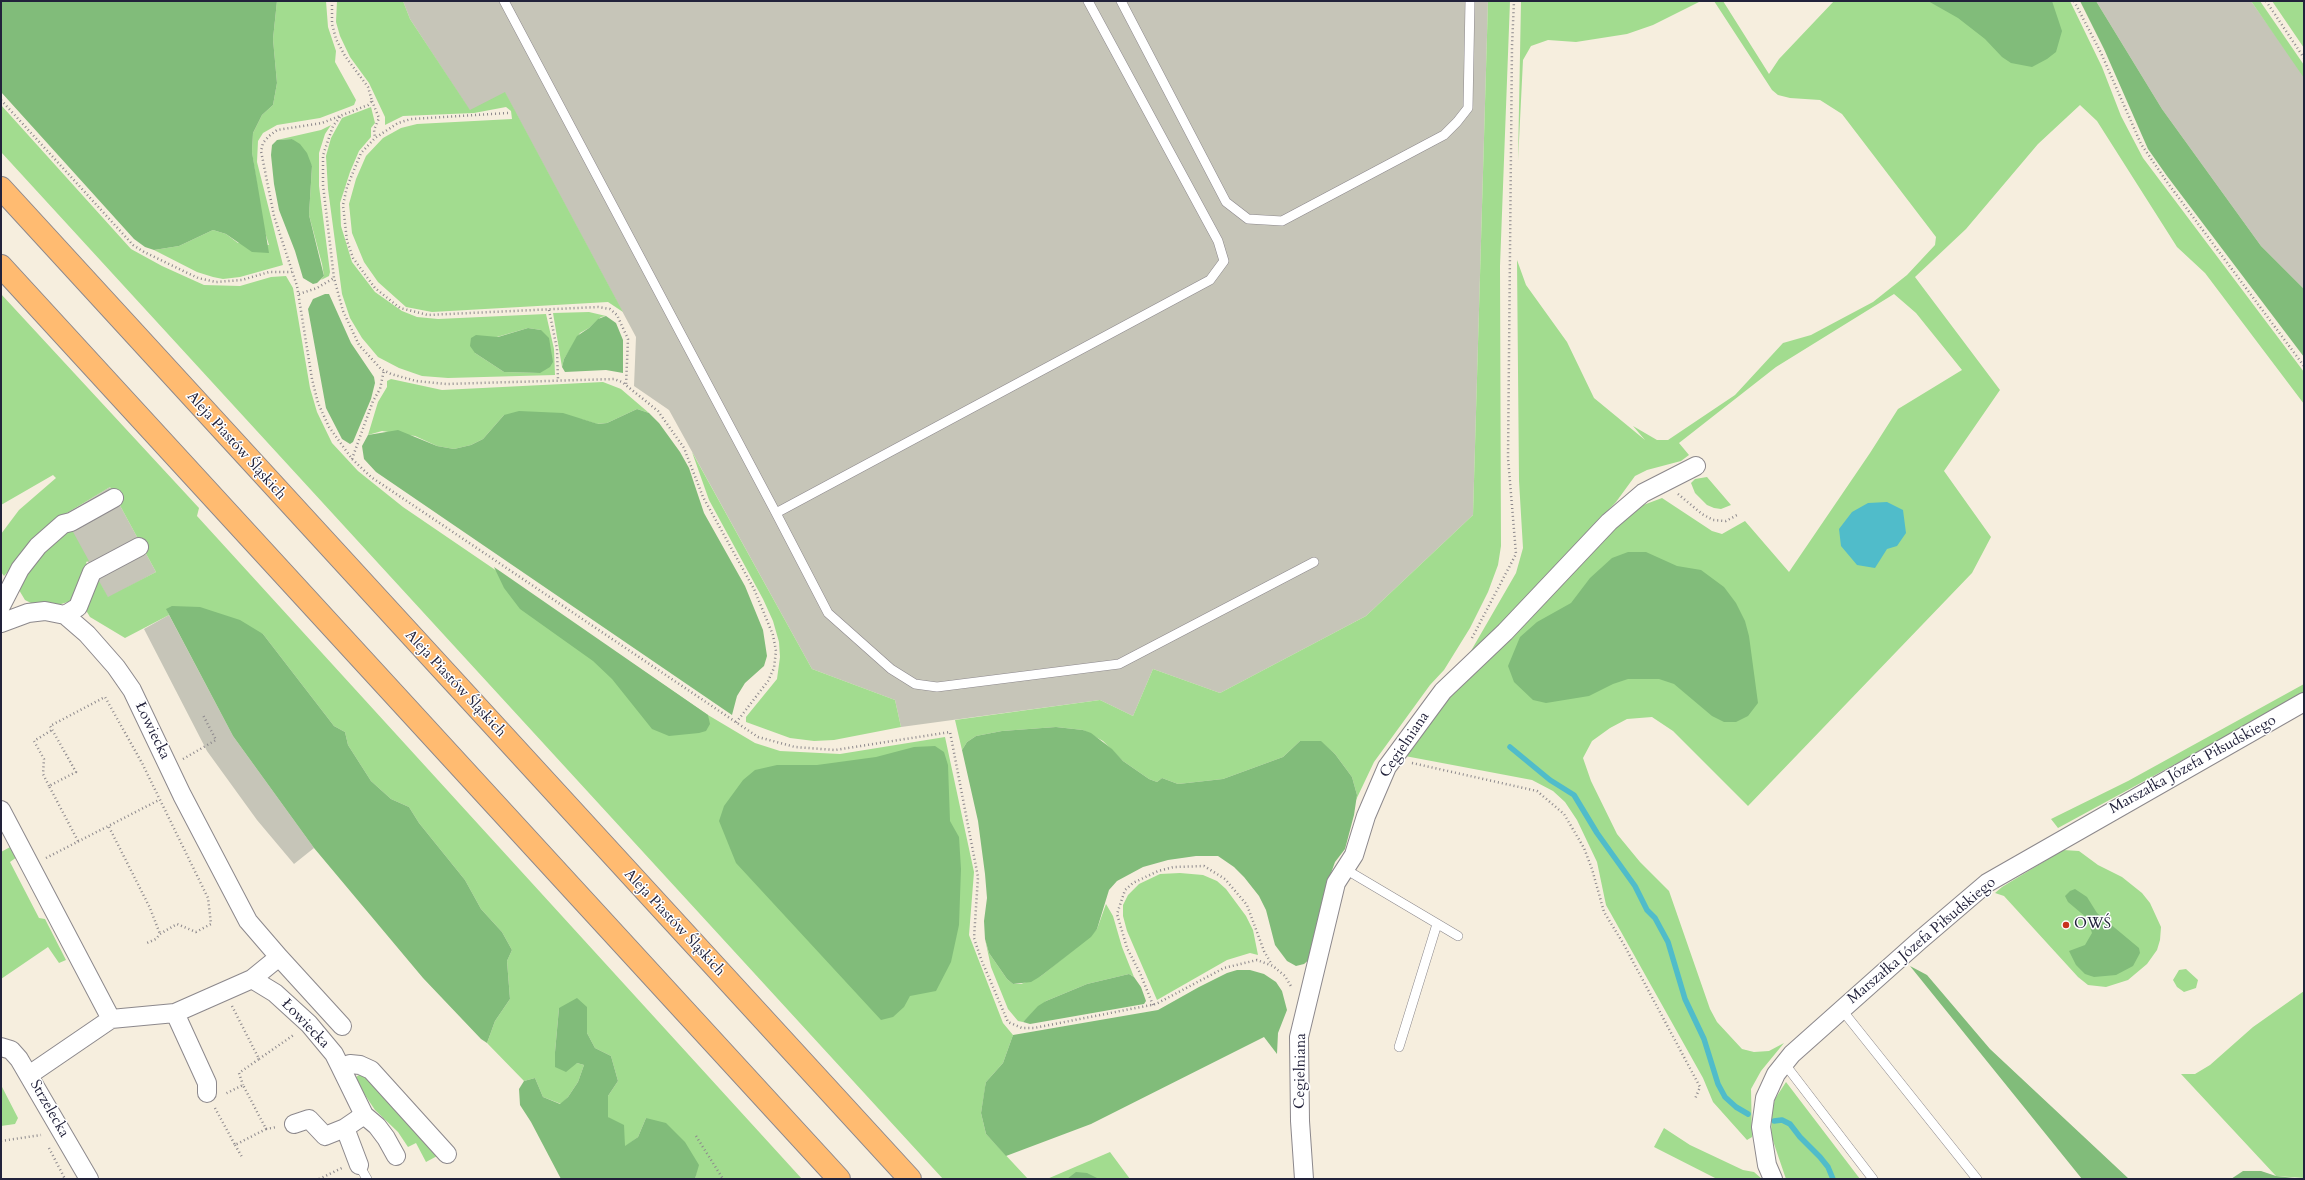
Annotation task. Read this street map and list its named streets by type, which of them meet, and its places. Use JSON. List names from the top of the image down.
{
  "streets": {
    "highway": ["Aleja Piastów Śląskich"],
    "street": [
      "Łowiecka",
      "Cegielniana",
      "Marszałka Józefa Piłsudskiego",
      "Strzelecka"
    ]
  },
  "places": ["OWŚ"]
}
